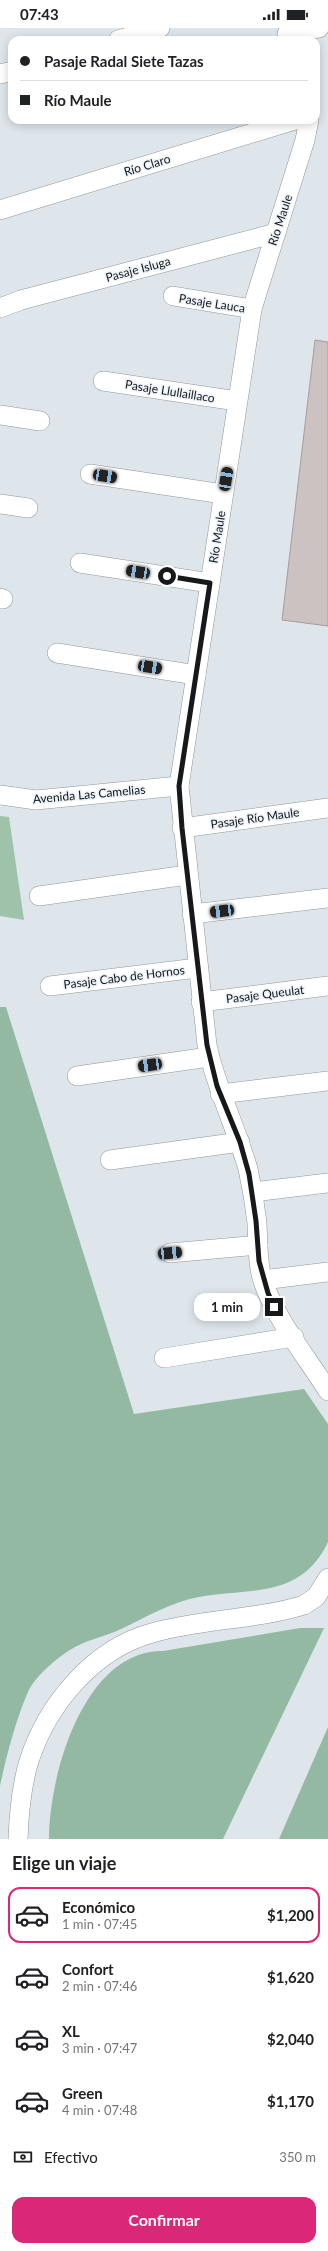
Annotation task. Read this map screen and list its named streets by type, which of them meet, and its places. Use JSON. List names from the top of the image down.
{
  "streets": {
    "street": [
      "Río Claro",
      "Río Maule",
      "Pasaje Isluga",
      "Pasaje Lauca",
      "Pasaje Llullaillaco",
      "Avenida Las Camelias",
      "Pasaje Río Maule",
      "Pasaje Cabo de Hornos",
      "Pasaje Queulat"
    ]
  },
  "crossings": [
    ["Río Maule", "Pasaje Isluga"],
    ["Río Maule", "Pasaje Lauca"],
    ["Río Maule", "Pasaje Llullaillaco"],
    ["Río Maule", "Avenida Las Camelias"],
    ["Río Maule", "Pasaje Río Maule"],
    ["Río Maule", "Pasaje Cabo de Hornos"],
    ["Río Maule", "Pasaje Queulat"]
  ],
  "page": {
    "status": "07:43",
    "banner": ["Pasaje Radal Siete Tazas", "Río Maule"],
    "bubble": "1 min",
    "heading": "Elige un viaje",
    "list": [
      {
        "name": "Económico",
        "note": "1 min · 07:45",
        "value": "$1,200"
      },
      {
        "name": "Confort",
        "note": "2 min · 07:46",
        "value": "$1,620"
      },
      {
        "name": "XL",
        "note": "3 min · 07:47",
        "value": "$2,040"
      },
      {
        "name": "Green",
        "note": "4 min · 07:48",
        "value": "$1,170"
      }
    ],
    "pay": ["Efectivo", "350 m"],
    "buttons": "Confirmar"
  }
}
